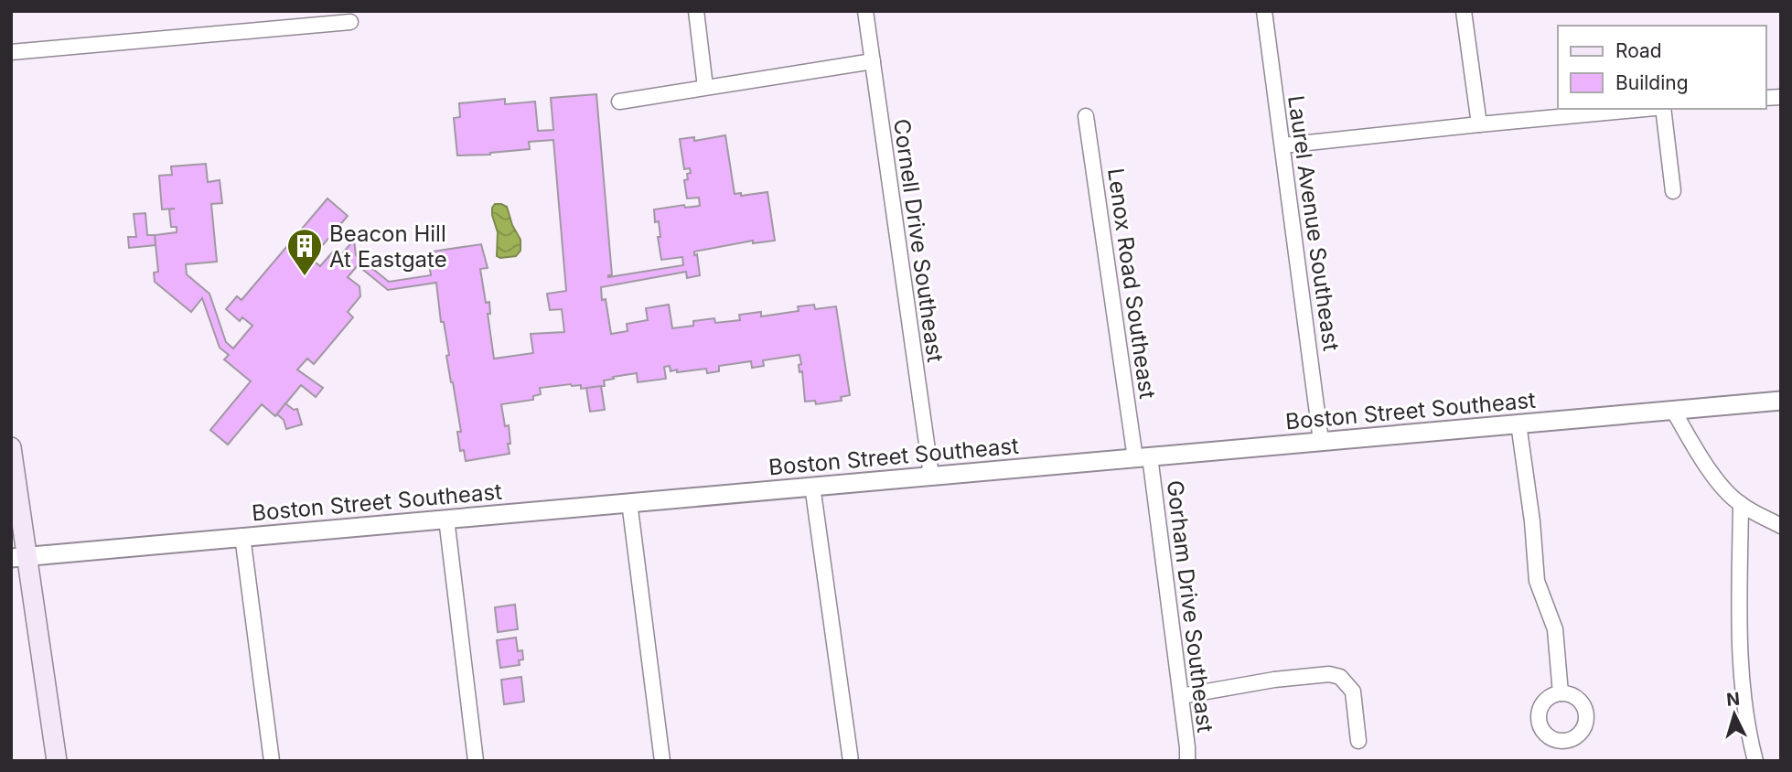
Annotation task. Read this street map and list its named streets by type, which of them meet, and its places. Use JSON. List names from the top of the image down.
{
  "streets": {
    "street": [
      "Laurel Avenue Southeast",
      "Cornell Drive Southeast",
      "Lenox Road Southeast",
      "Boston Street Southeast",
      "Gorham Drive Southeast"
    ]
  },
  "crossings": [
    ["Laurel Avenue Southeast", "Boston Street Southeast"],
    ["Cornell Drive Southeast", "Boston Street Southeast"],
    ["Lenox Road Southeast", "Boston Street Southeast"],
    ["Lenox Road Southeast", "Gorham Drive Southeast"],
    ["Boston Street Southeast", "Gorham Drive Southeast"]
  ],
  "places": {
    "building": ["Beacon Hill At Eastgate"]
  },
  "legend": ["Road", "Building"],
  "north": "top"
}
